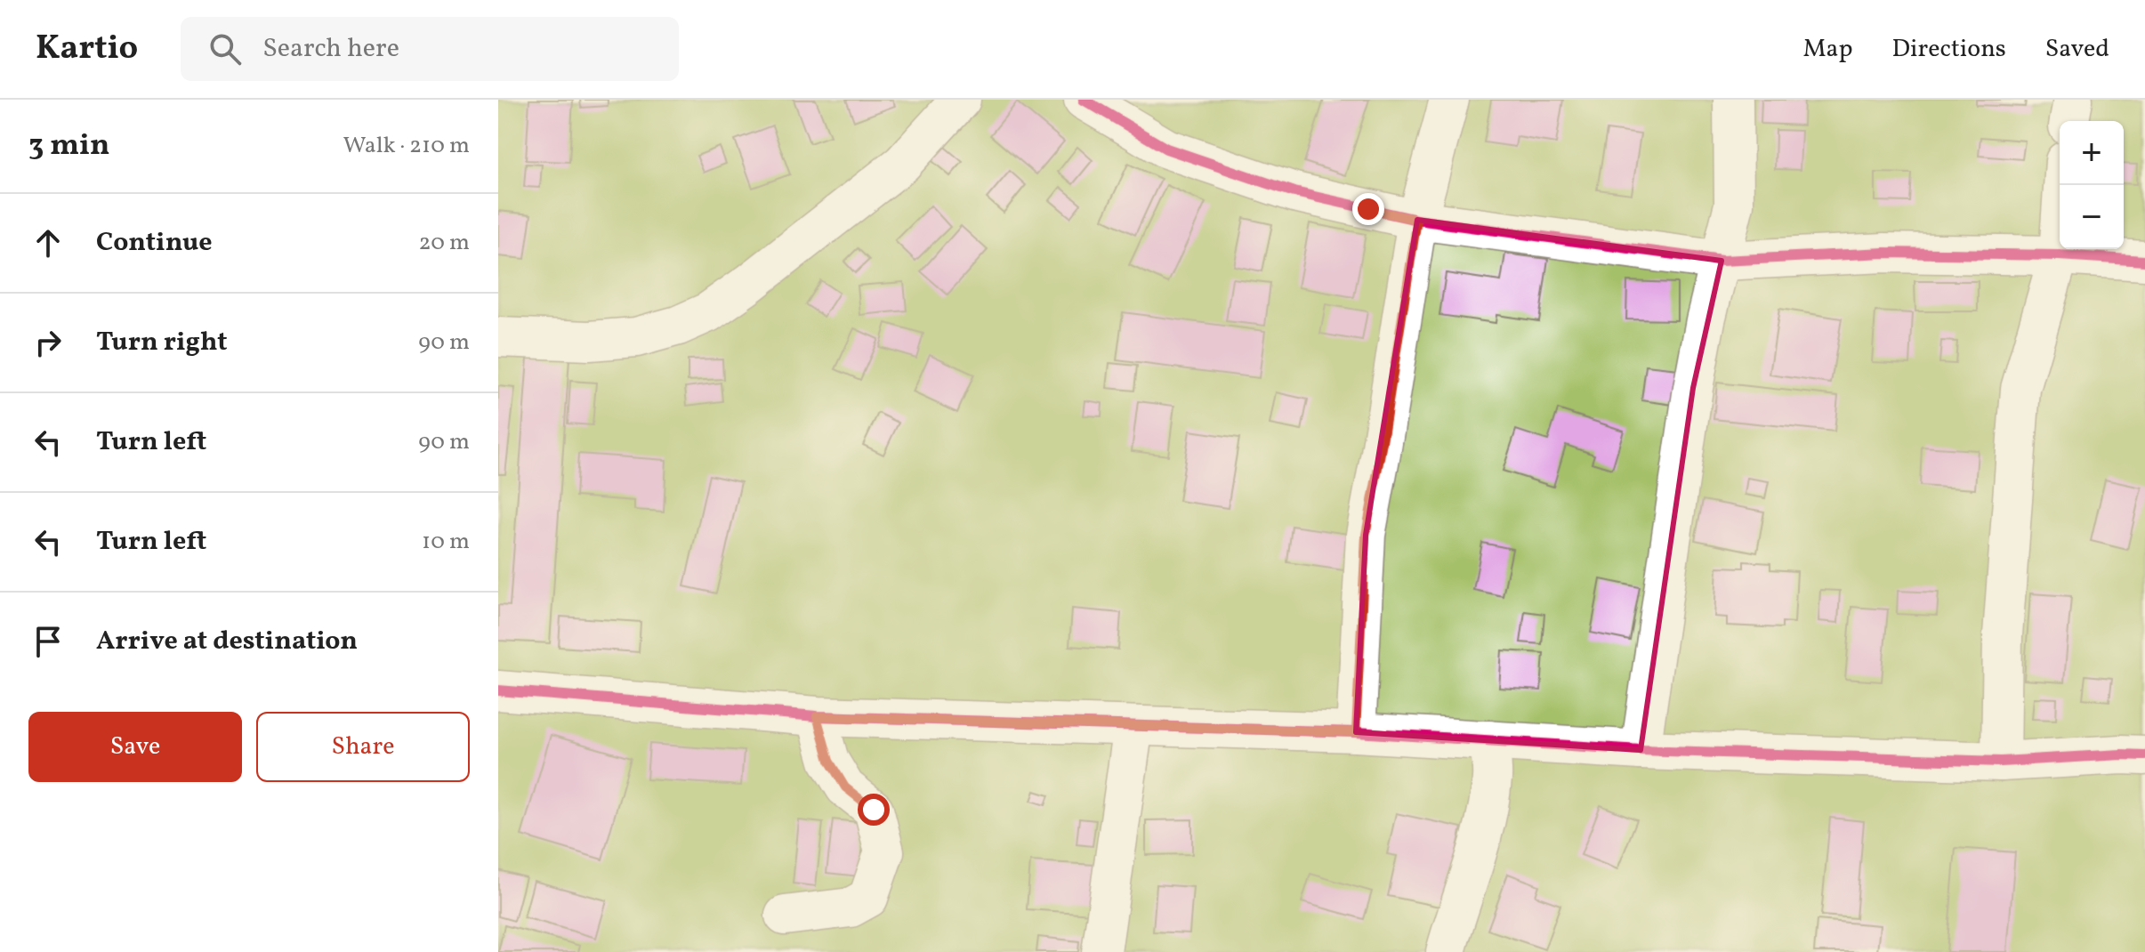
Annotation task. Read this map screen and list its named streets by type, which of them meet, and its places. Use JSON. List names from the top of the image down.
{
  "page": {
    "header": "Kartio",
    "search": "Search here",
    "nav": ["Map", "Directions", "Saved"],
    "heading": ["3 min", "Walk · 210 m"],
    "map_buttons": ["+", "−"],
    "list": [
      ["Continue", "20 m"],
      ["Turn right", "90 m"],
      ["Turn left", "90 m"],
      ["Turn left", "10 m"],
      "Arrive at destination"
    ],
    "buttons": ["Save", "Share"]
  }
}
